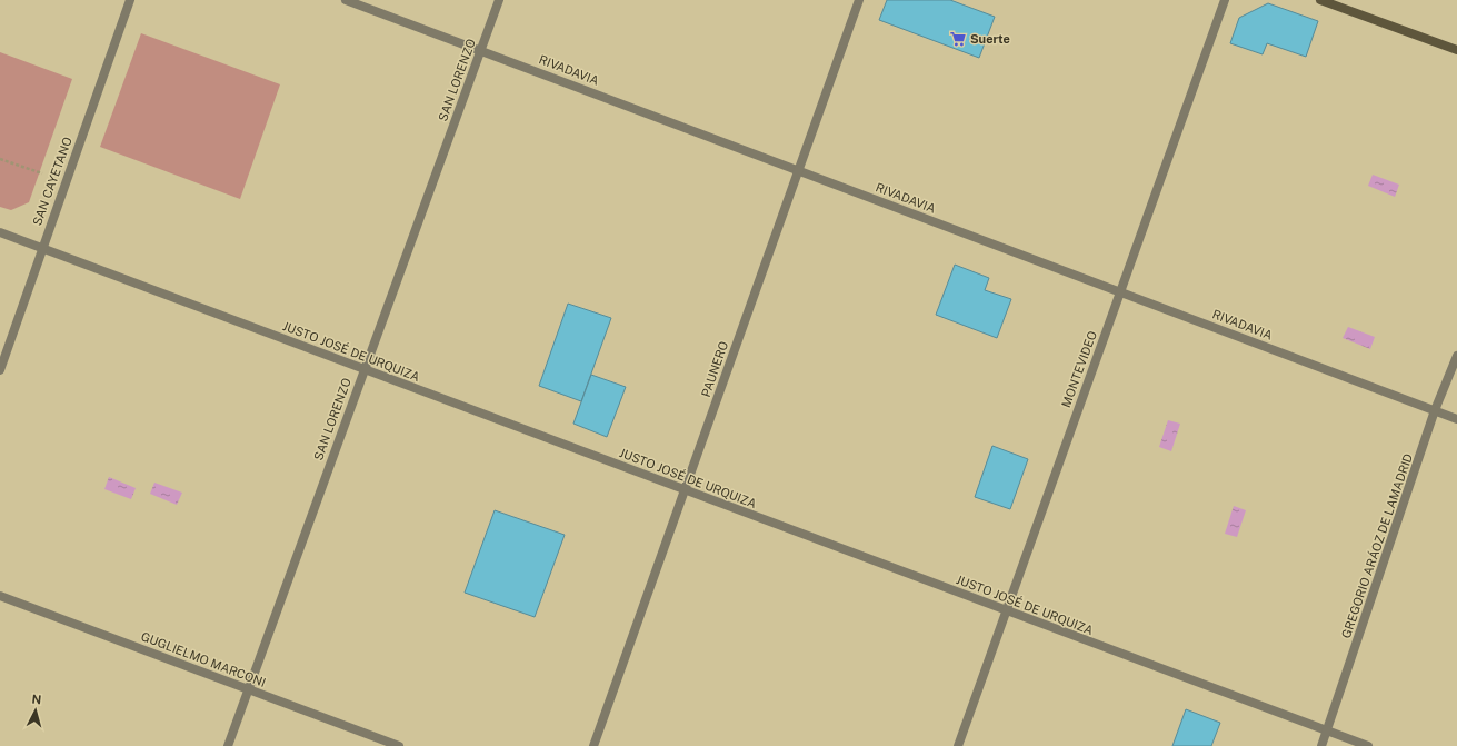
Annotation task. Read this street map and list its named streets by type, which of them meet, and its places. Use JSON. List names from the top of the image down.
{
  "streets": {
    "street": [
      "RIVADAVIA",
      "SAN LORENZO",
      "SAN CAYETANO",
      "JUSTO JOSÉ DE URQUIZA",
      "PAUNERO",
      "MONTEVIDEO",
      "GREGORIO ARÁOZ DE LAMADRID",
      "GUGLIELMO MARCONI"
    ]
  },
  "crossings": [
    ["RIVADAVIA", "SAN LORENZO"],
    ["RIVADAVIA", "PAUNERO"],
    ["RIVADAVIA", "MONTEVIDEO"],
    ["RIVADAVIA", "GREGORIO ARÁOZ DE LAMADRID"],
    ["SAN LORENZO", "JUSTO JOSÉ DE URQUIZA"],
    ["SAN LORENZO", "GUGLIELMO MARCONI"],
    ["SAN CAYETANO", "JUSTO JOSÉ DE URQUIZA"],
    ["JUSTO JOSÉ DE URQUIZA", "PAUNERO"],
    ["JUSTO JOSÉ DE URQUIZA", "MONTEVIDEO"],
    ["JUSTO JOSÉ DE URQUIZA", "GREGORIO ARÁOZ DE LAMADRID"]
  ],
  "places": {
    "supermarket": ["Suerte"]
  },
  "north": "top"
}
